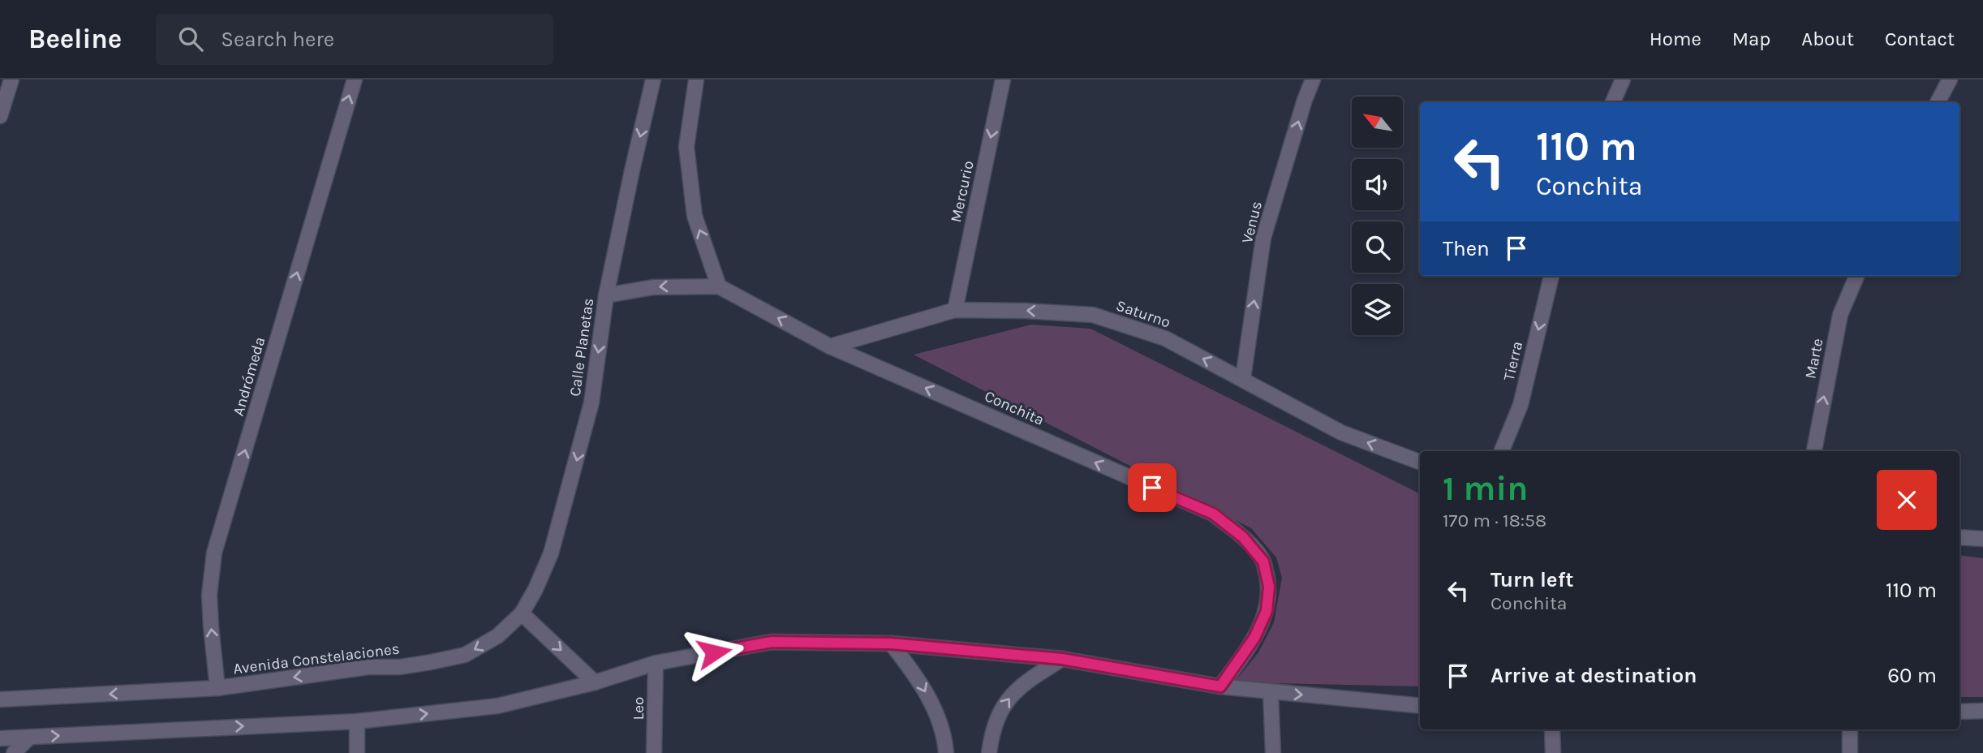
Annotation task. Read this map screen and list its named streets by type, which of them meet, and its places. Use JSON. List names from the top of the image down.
{
  "streets": {
    "street": [
      "Mercurio",
      "Venus",
      "Saturno",
      "Calle Planetas",
      "Marte",
      "Tierra",
      "Andrómeda",
      "Conchita",
      "Avenida Constelaciones",
      "Leo"
    ]
  },
  "crossings": [
    ["Mercurio", "Saturno"],
    ["Venus", "Saturno"],
    ["Saturno", "Conchita"],
    ["Calle Planetas", "Conchita"],
    ["Calle Planetas", "Avenida Constelaciones"],
    ["Andrómeda", "Avenida Constelaciones"]
  ],
  "one_way": [
    "Mercurio",
    "Venus",
    "Saturno",
    "Marte",
    "Tierra",
    "Andrómeda",
    "Conchita"
  ],
  "north": "top left",
  "page": {
    "header": "Beeline",
    "search": "Search here",
    "nav": [
      "Home",
      "Map",
      "About",
      "Contact"
    ],
    "turn": ["110 m", "Conchita"],
    "then": "Then",
    "heading": ["1 min", "170 m · 18:58"],
    "list": [
      {
        "name": "Turn left",
        "note": "Conchita",
        "value": "110 m"
      },
      {
        "name": "Arrive at destination",
        "value": "60 m"
      }
    ]
  }
}
